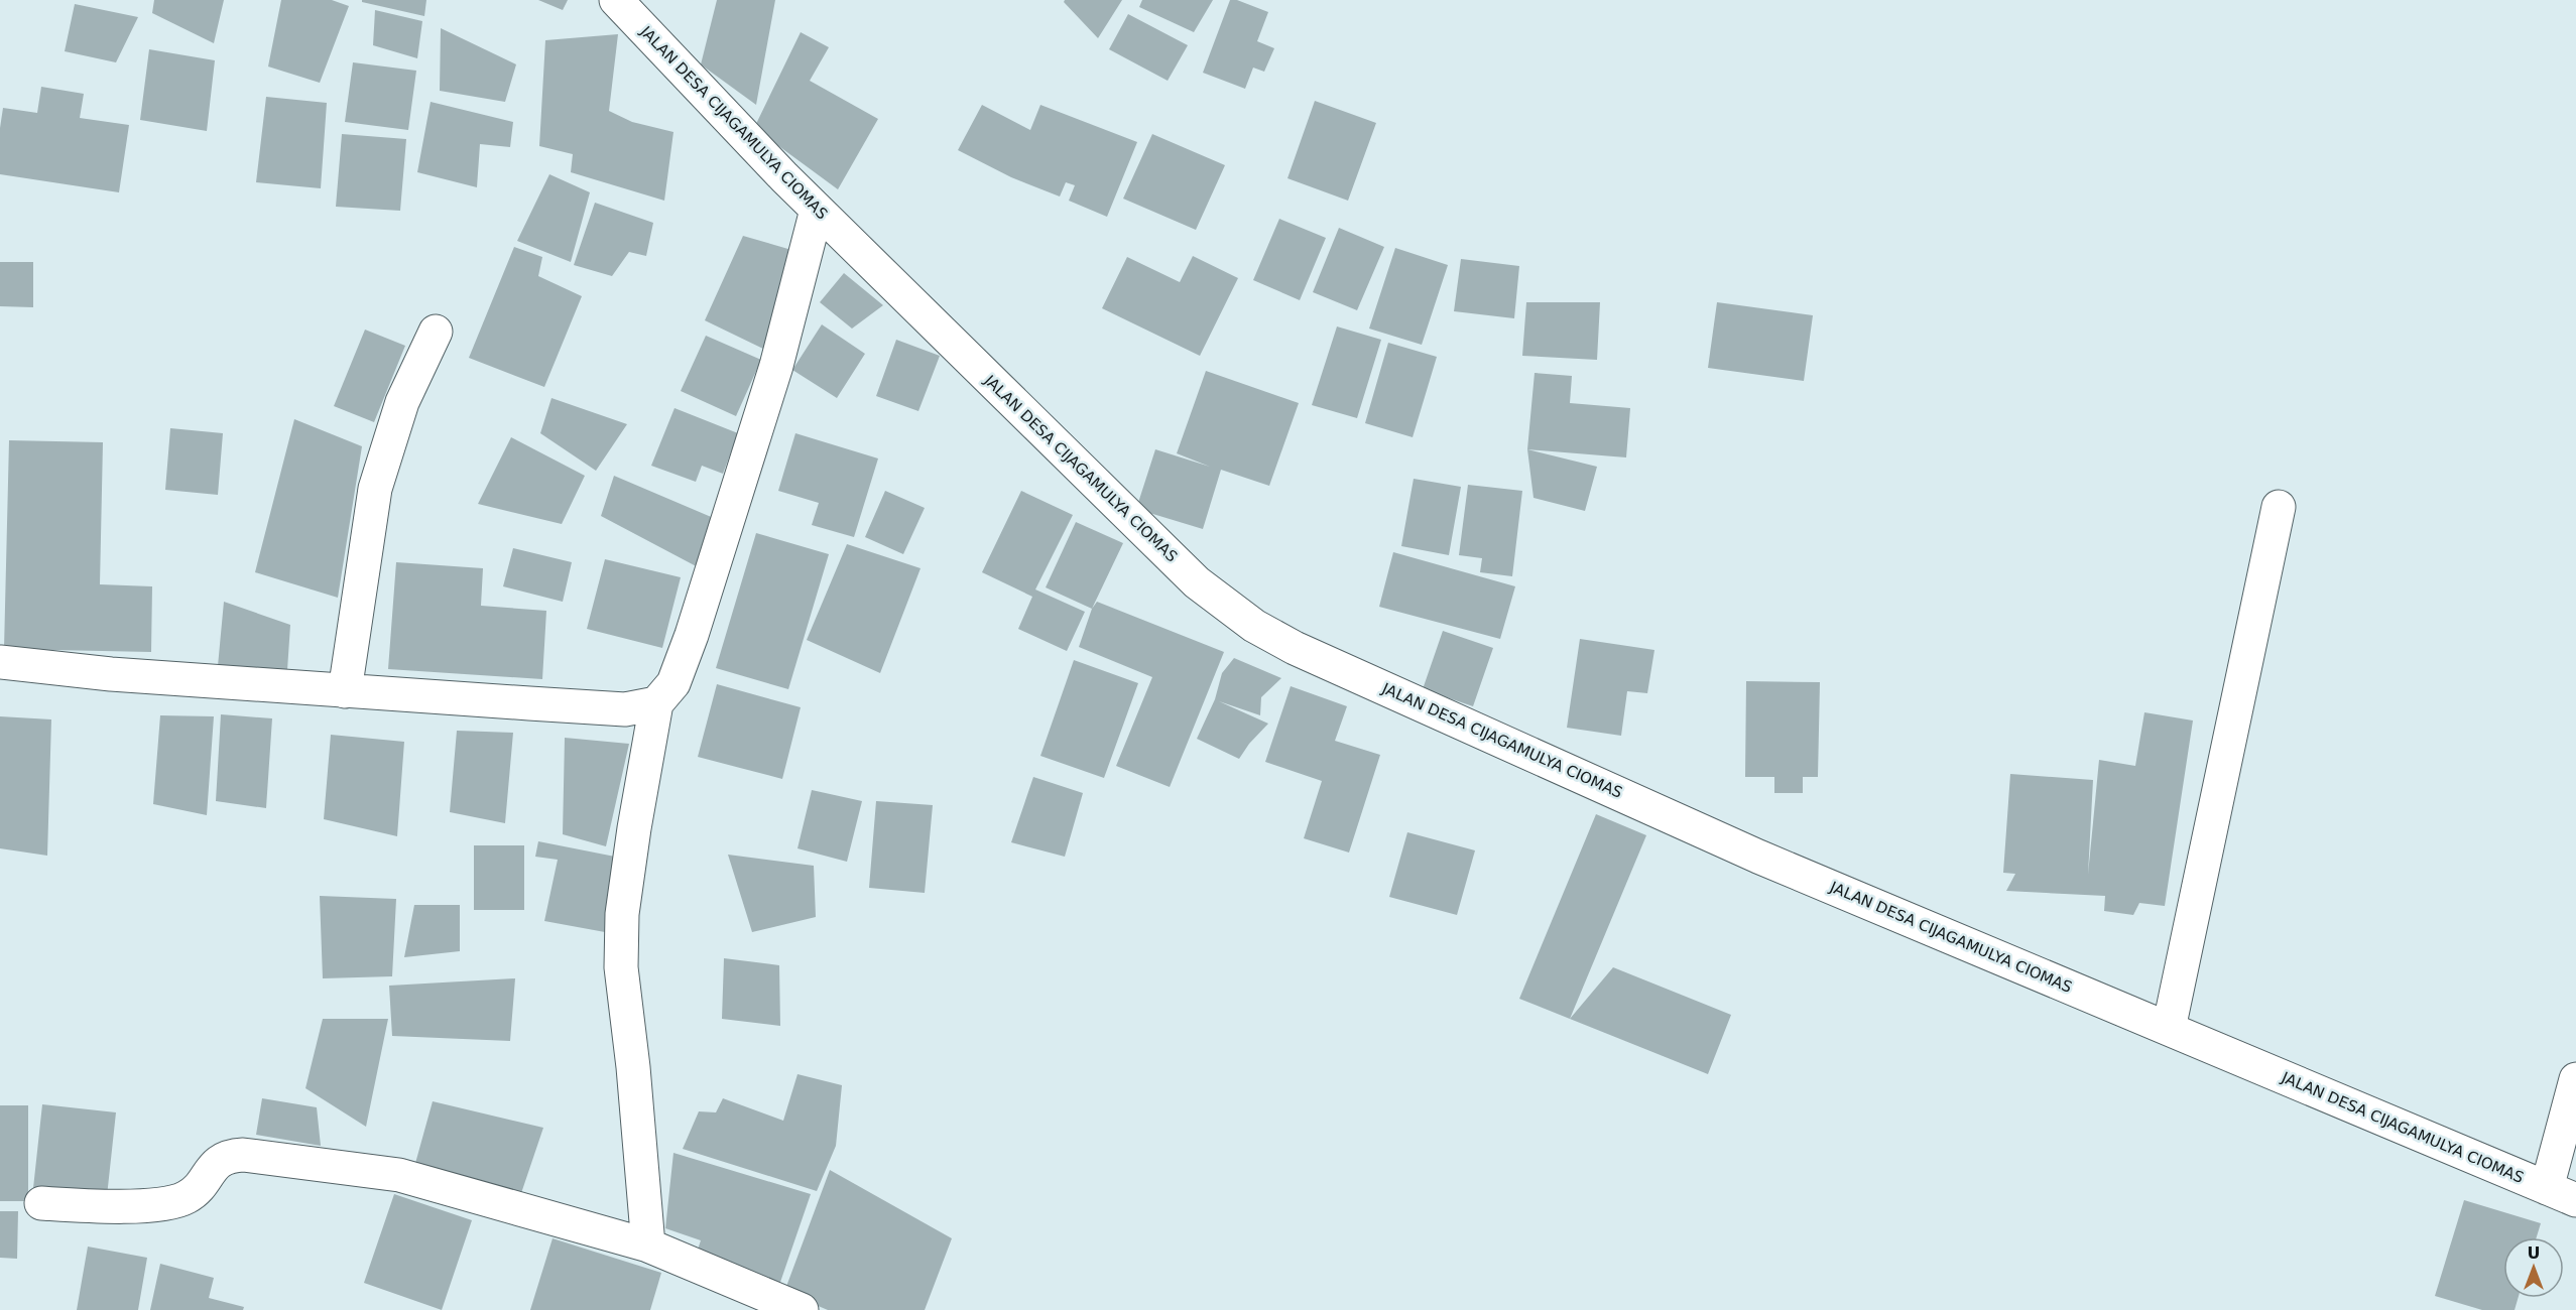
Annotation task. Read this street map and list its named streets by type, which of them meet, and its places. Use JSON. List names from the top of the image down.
{
  "streets": {
    "street": ["JALAN DESA CIJAGAMULYA CIOMAS"]
  },
  "north": "top"
}
